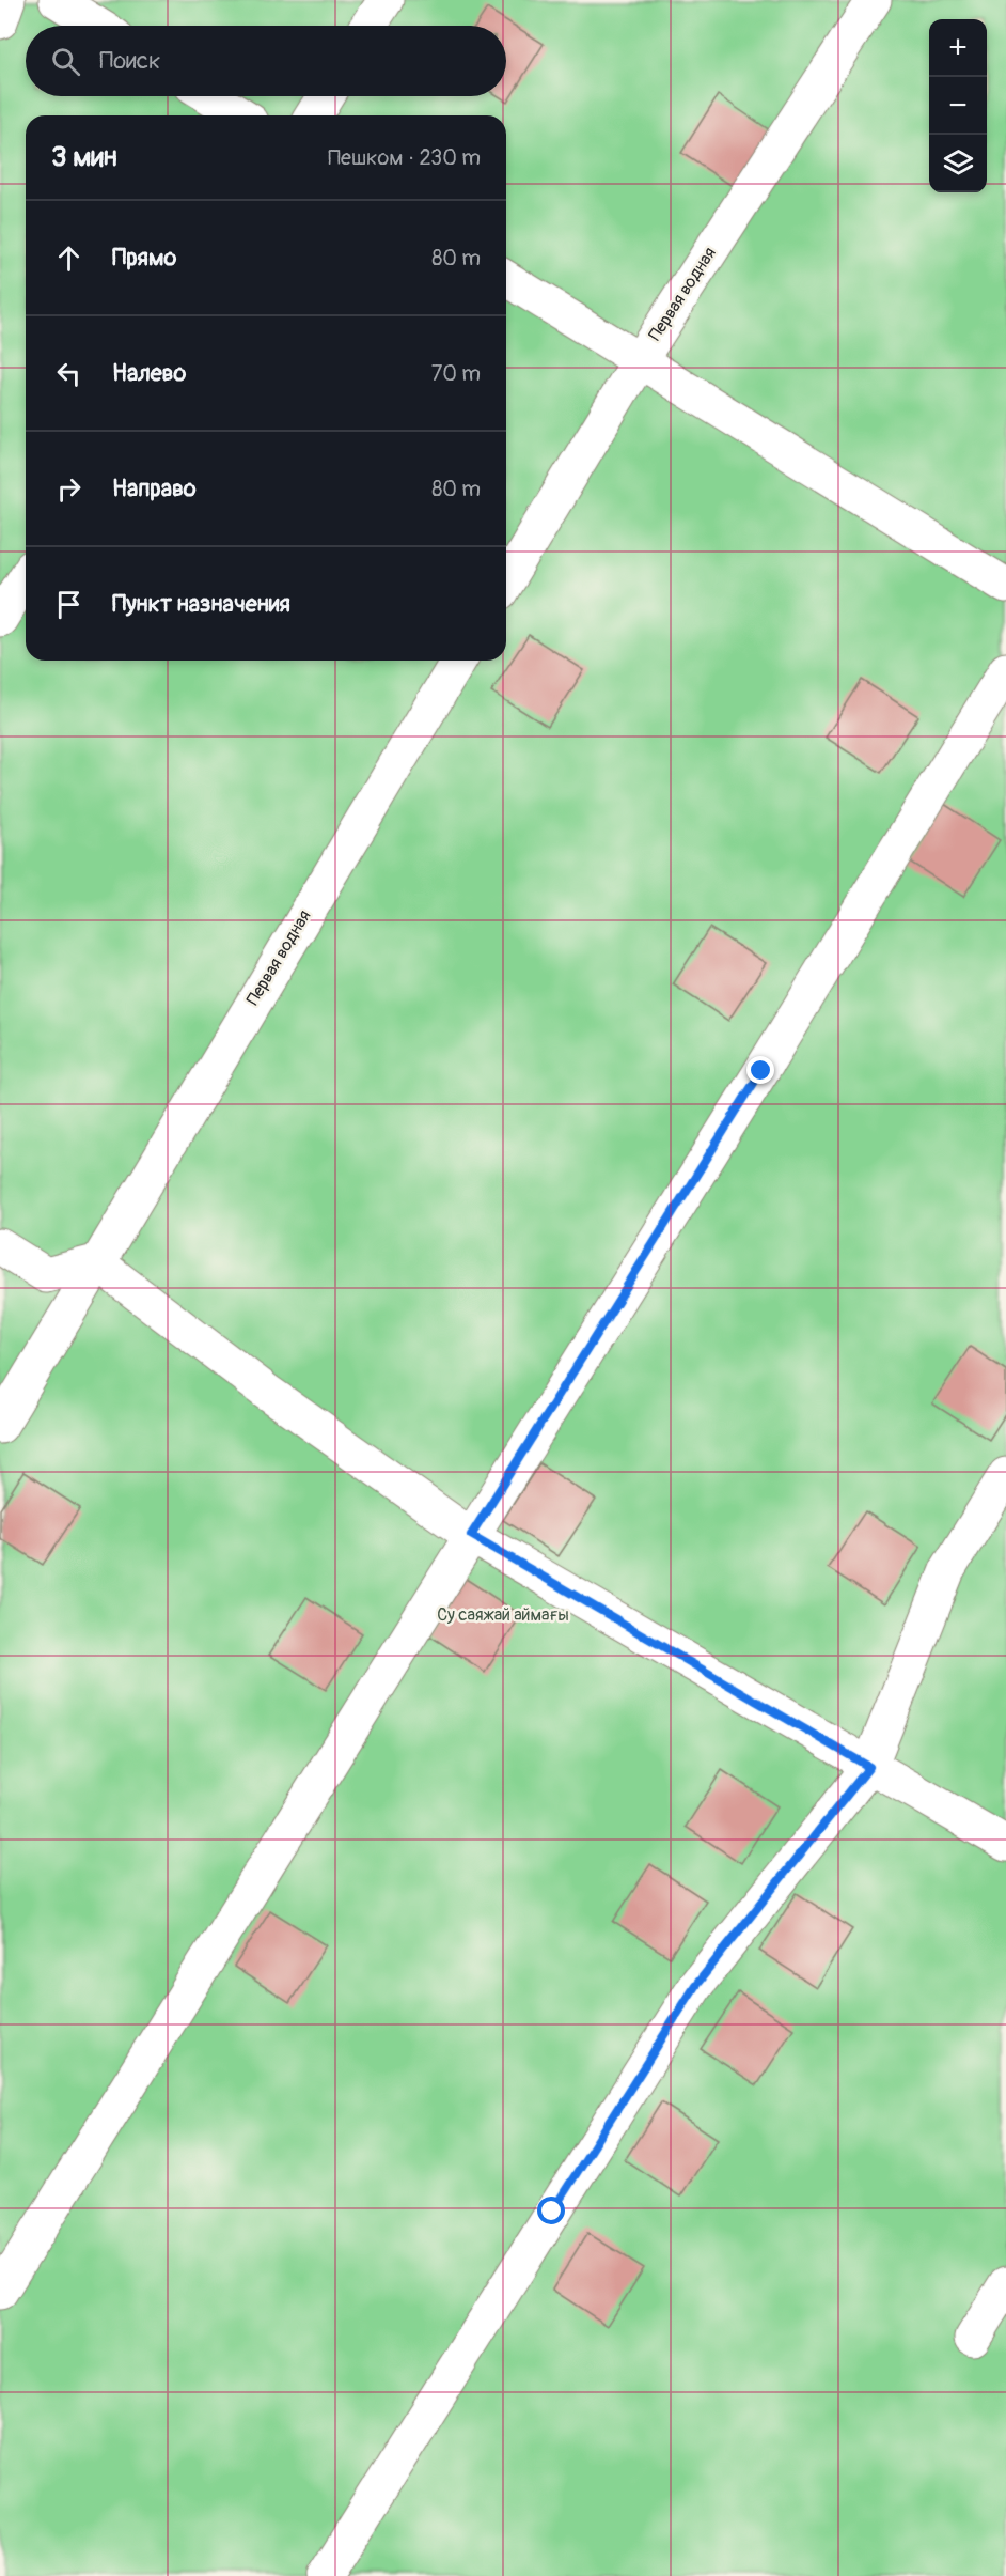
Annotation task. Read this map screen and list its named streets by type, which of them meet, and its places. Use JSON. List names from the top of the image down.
{
  "streets": {
    "street": ["Первая водная"]
  },
  "parks": ["Су саяжай аймағы"],
  "page": {
    "map_buttons": ["+", "−"],
    "search": "Поиск",
    "heading": ["3 мин", "Пешком · 230 m"],
    "list": [
      ["Прямо", "80 m"],
      ["Налево", "70 m"],
      ["Направо", "80 m"],
      "Пункт назначения"
    ]
  }
}
